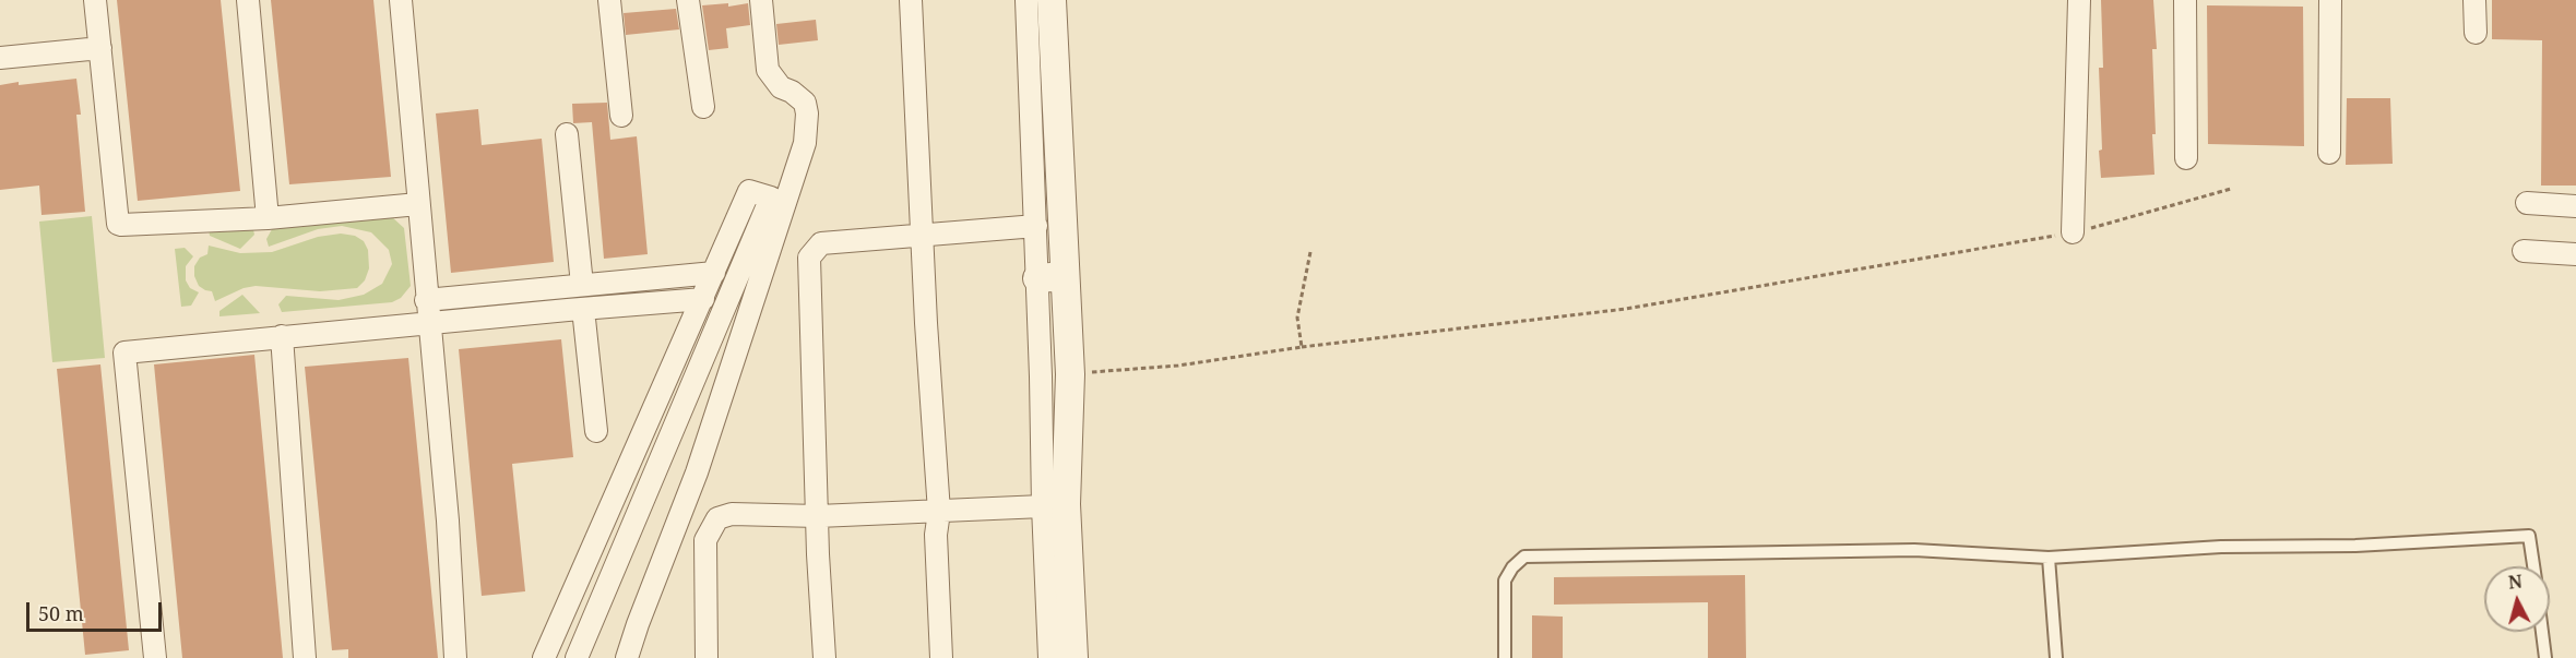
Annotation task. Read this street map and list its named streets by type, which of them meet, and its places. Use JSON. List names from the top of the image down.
{
  "scale_bar": "50 m",
  "north": "top"
}
